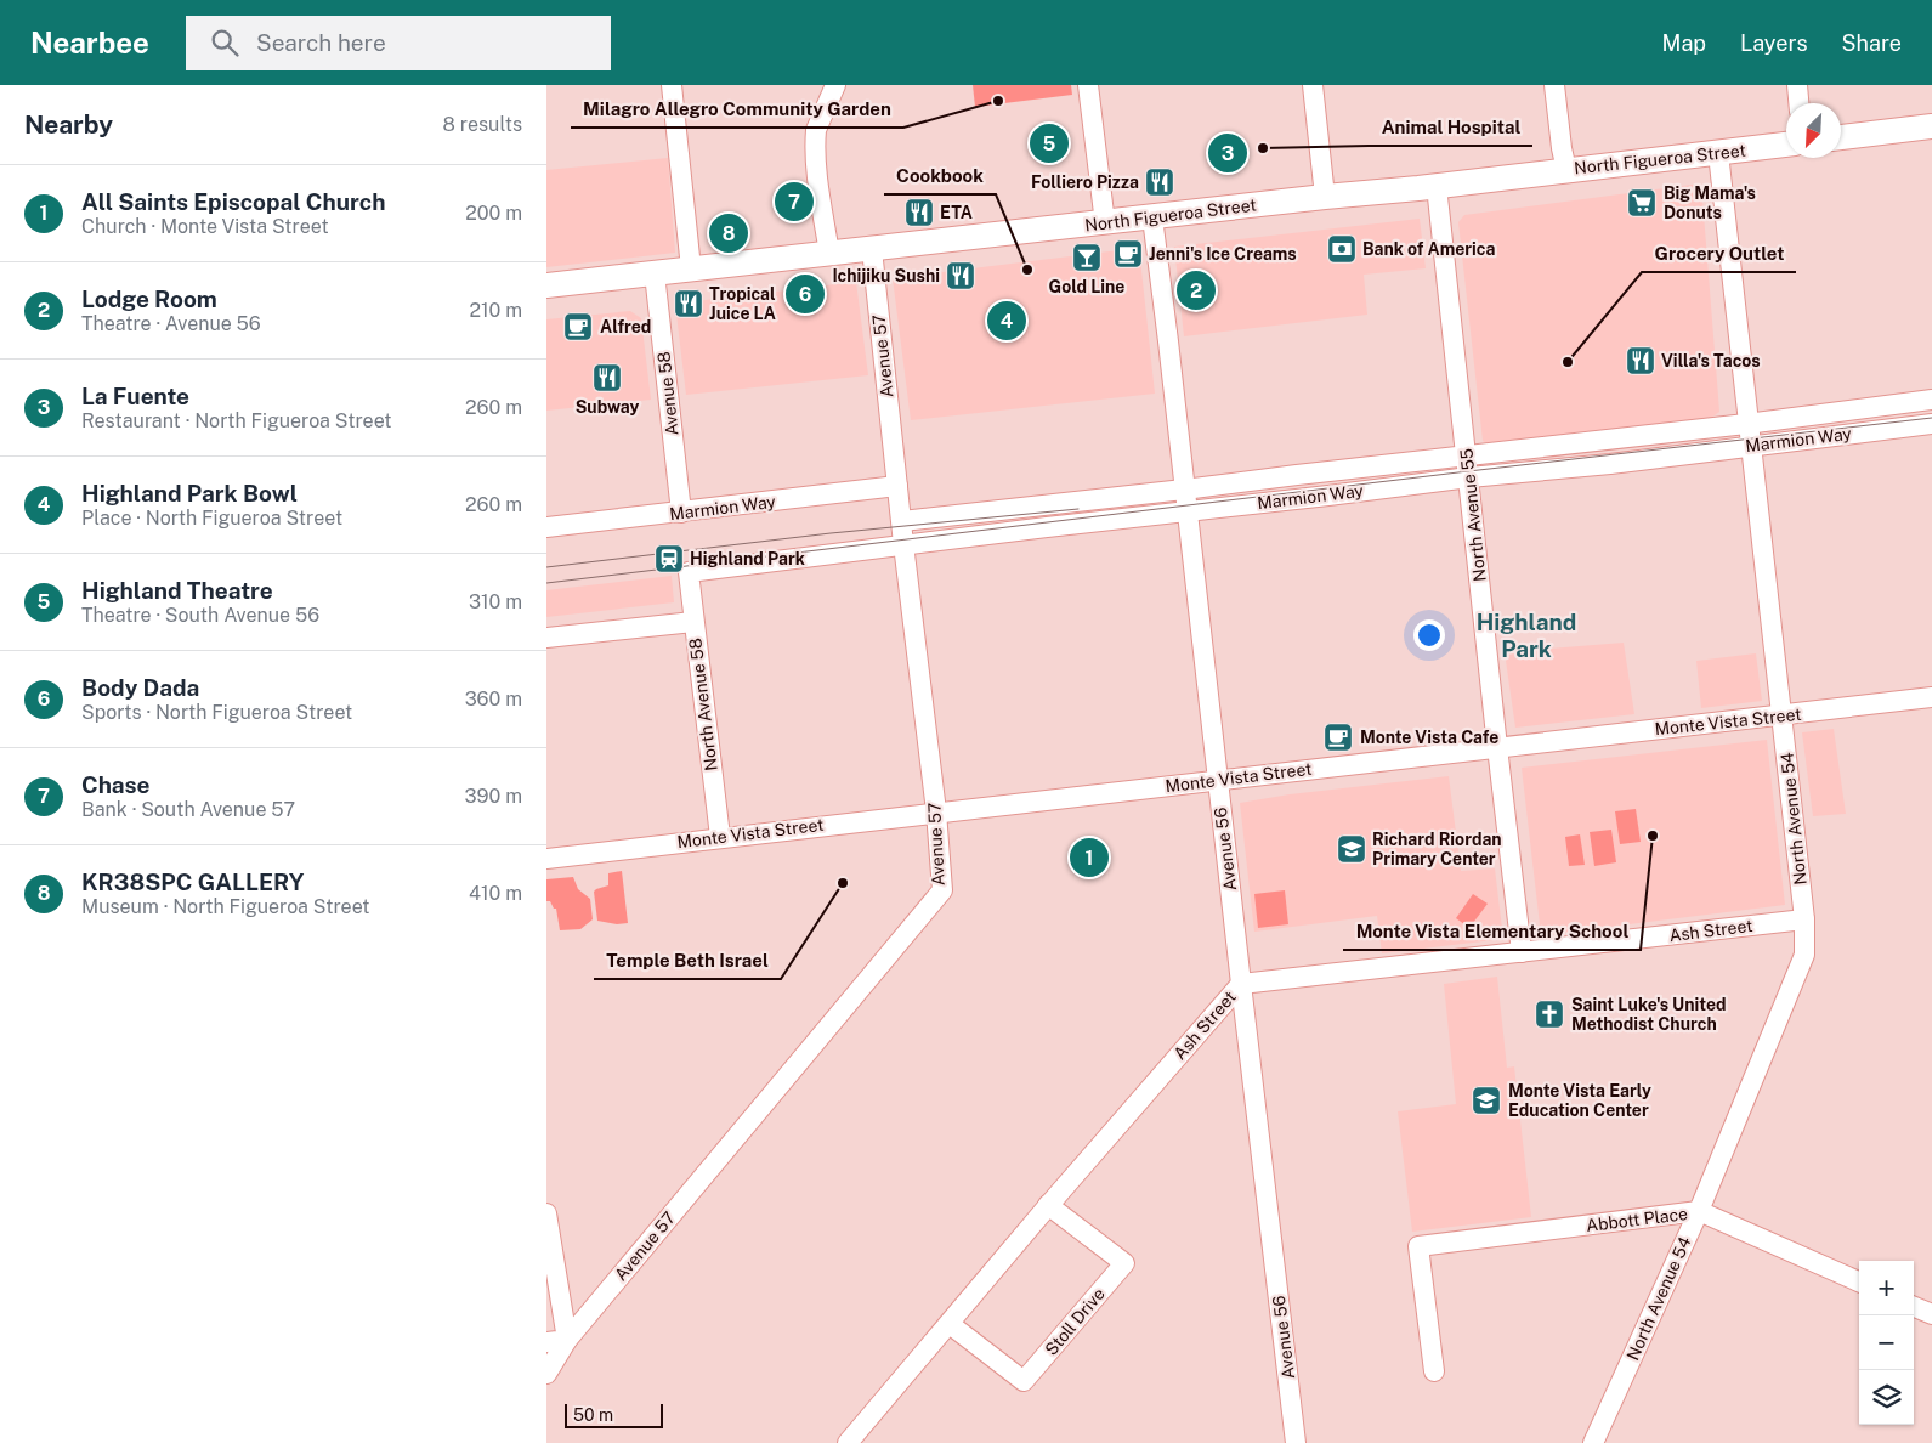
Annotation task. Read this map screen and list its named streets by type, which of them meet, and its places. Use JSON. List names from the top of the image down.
{
  "streets": {
    "main road": ["North Figueroa Street"],
    "street": [
      "Avenue 57",
      "Avenue 58",
      "Marmion Way",
      "North Avenue 55",
      "North Avenue 58",
      "Monte Vista Street",
      "North Avenue 54",
      "Avenue 56",
      "Ash Street",
      "Abbott Place",
      "Stoll Drive"
    ]
  },
  "crossings": [
    ["North Figueroa Street", "Avenue 57"],
    ["North Figueroa Street", "Avenue 58"],
    ["North Figueroa Street", "North Avenue 55"],
    ["North Figueroa Street", "North Avenue 54"],
    ["North Figueroa Street", "Avenue 56"],
    ["Avenue 57", "Marmion Way"],
    ["Avenue 57", "Monte Vista Street"],
    ["Avenue 58", "Marmion Way"],
    ["Marmion Way", "North Avenue 55"],
    ["Marmion Way", "North Avenue 58"],
    ["Marmion Way", "North Avenue 54"],
    ["Marmion Way", "Avenue 56"],
    ["North Avenue 55", "Monte Vista Street"],
    ["North Avenue 55", "Ash Street"],
    ["North Avenue 58", "Monte Vista Street"],
    ["Monte Vista Street", "North Avenue 54"],
    ["Monte Vista Street", "Avenue 56"],
    ["North Avenue 54", "Ash Street"],
    ["North Avenue 54", "Abbott Place"],
    ["Avenue 56", "Ash Street"],
    ["Ash Street", "Stoll Drive"]
  ],
  "districts": ["Highland Park"],
  "places": {
    "other": [
      "Milagro Allegro Community Garden",
      "Animal Hospital",
      "Cookbook",
      "Grocery Outlet",
      "Monte Vista Elementary School",
      "Temple Beth Israel"
    ],
    "restaurant": [
      "Folliero Pizza",
      "ETA",
      "Ichijiku Sushi",
      "Tropical Juice LA",
      "Villa's Tacos",
      "Subway"
    ],
    "supermarket": ["Big Mama's Donuts"],
    "bank": ["Bank of America"],
    "cafe": ["Jenni's Ice Creams", "Alfred", "Monte Vista Cafe"],
    "bar": ["Gold Line"],
    "station": ["Highland Park"],
    "school or university": ["Richard Riordan Primary Center", "Monte Vista Early Education Center"],
    "church": ["Saint Luke's United Methodist Church"]
  },
  "scale_bar": "50 m",
  "north": "bottom left",
  "page": {
    "header": "Nearbee",
    "search": "Search here",
    "nav": ["Map", "Layers", "Share"],
    "heading": ["Nearby", "8 results"],
    "pins": [
      "5",
      "3",
      "7",
      "8",
      "2",
      "6",
      "4",
      "1"
    ],
    "list": [
      {
        "mark": "1",
        "name": "All Saints Episcopal Church",
        "note": "Church · Monte Vista Street",
        "value": "200 m"
      },
      {
        "mark": "2",
        "name": "Lodge Room",
        "note": "Theatre · Avenue 56",
        "value": "210 m"
      },
      {
        "mark": "3",
        "name": "La Fuente",
        "note": "Restaurant · North Figueroa Street",
        "value": "260 m"
      },
      {
        "mark": "4",
        "name": "Highland Park Bowl",
        "note": "Place · North Figueroa Street",
        "value": "260 m"
      },
      {
        "mark": "5",
        "name": "Highland Theatre",
        "note": "Theatre · South Avenue 56",
        "value": "310 m"
      },
      {
        "mark": "6",
        "name": "Body Dada",
        "note": "Sports · North Figueroa Street",
        "value": "360 m"
      },
      {
        "mark": "7",
        "name": "Chase",
        "note": "Bank · South Avenue 57",
        "value": "390 m"
      },
      {
        "mark": "8",
        "name": "KR38SPC GALLERY",
        "note": "Museum · North Figueroa Street",
        "value": "410 m"
      }
    ],
    "map_buttons": ["+", "−"],
    "scale": "50 m"
  }
}
